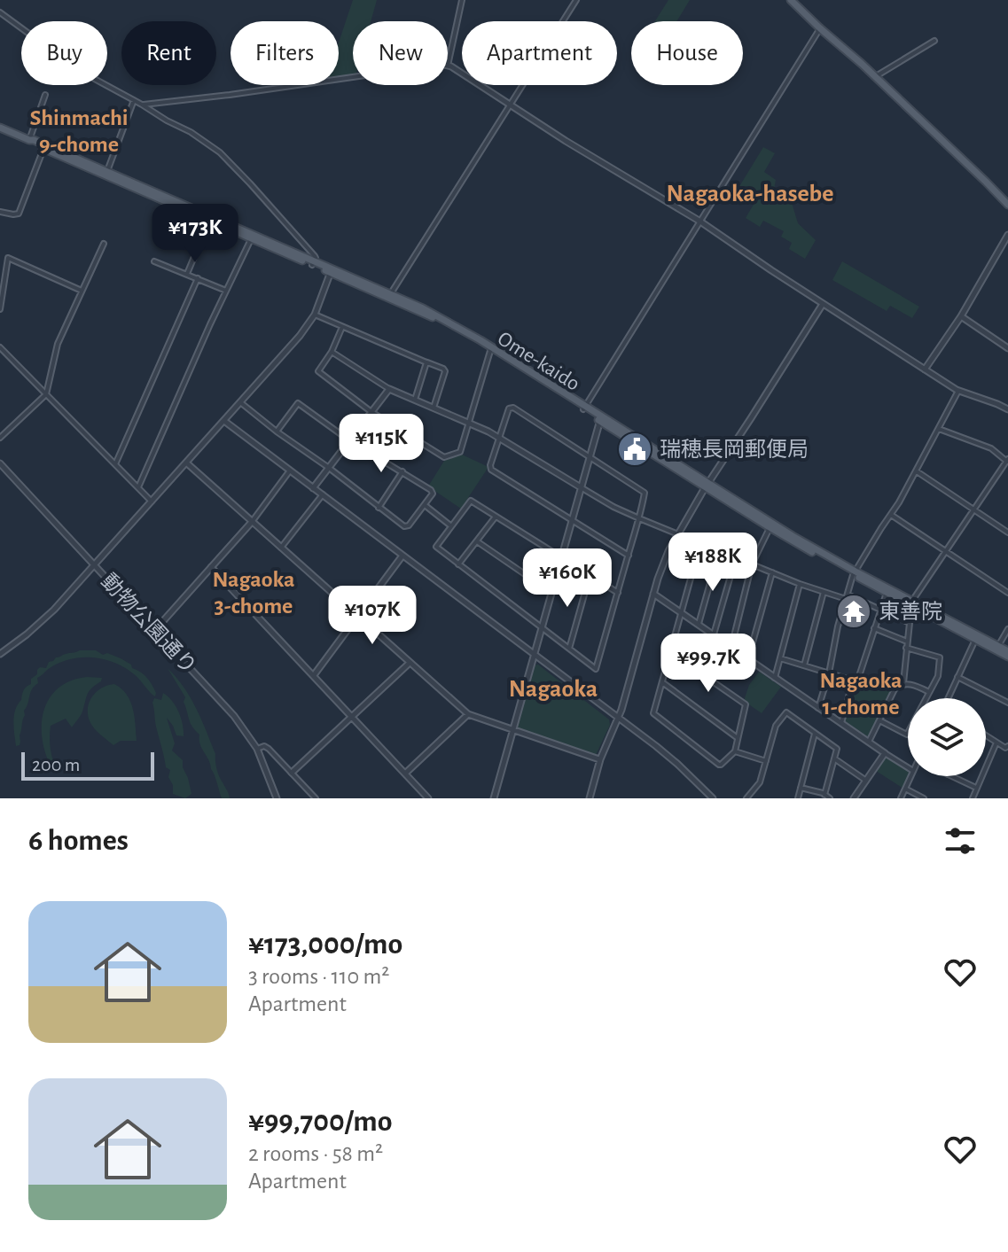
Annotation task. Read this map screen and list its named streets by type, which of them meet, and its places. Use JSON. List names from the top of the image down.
{
  "streets": {
    "main road": ["Ome-kaido"],
    "street": ["動物公園通り"]
  },
  "districts": [
    "Shinmachi 9-chome",
    "Nagaoka-hasebe",
    "Nagaoka 3-chome",
    "Nagaoka 1-chome",
    "Nagaoka"
  ],
  "places": {
    "public building": ["瑞穂長岡郵便局"],
    "temple": ["東善院"]
  },
  "scale_bar": "200 m",
  "page": {
    "chip": [
      "Buy",
      "Rent",
      "Filters",
      "New",
      "Apartment",
      "House"
    ],
    "price": [
      "¥173K",
      "¥115K",
      "¥188K",
      "¥160K",
      "¥107K",
      "¥99.7K"
    ],
    "scale": "200 m",
    "heading": "6 homes",
    "list": [
      {
        "name": "¥173,000/mo",
        "note": "3 rooms · 110 m² · Apartment"
      },
      {
        "name": "¥99,700/mo",
        "note": "2 rooms · 58 m² · Apartment"
      }
    ]
  }
}
